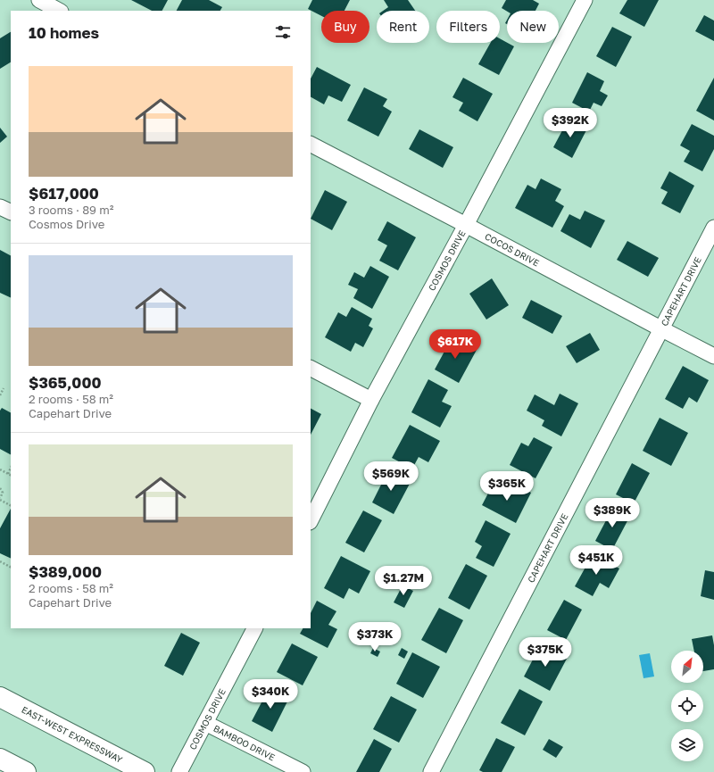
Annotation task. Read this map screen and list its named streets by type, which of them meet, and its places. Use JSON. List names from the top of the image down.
{
  "streets": {
    "highway": ["EAST-WEST EXPRESSWAY"],
    "street": [
      "COCOS DRIVE",
      "COSMOS DRIVE",
      "CAPEHART DRIVE",
      "BAMBOO DRIVE"
    ]
  },
  "crossings": [
    ["COCOS DRIVE", "COSMOS DRIVE"],
    ["COCOS DRIVE", "CAPEHART DRIVE"],
    ["COSMOS DRIVE", "BAMBOO DRIVE"]
  ],
  "north": "top right",
  "page": {
    "chip": [
      "Buy",
      "Rent",
      "Filters",
      "New"
    ],
    "heading": "10 homes",
    "list": [
      {
        "name": "$617,000",
        "note": "3 rooms · 89 m² · Cosmos Drive"
      },
      {
        "name": "$365,000",
        "note": "2 rooms · 58 m² · Capehart Drive"
      },
      {
        "name": "$389,000",
        "note": "2 rooms · 58 m² · Capehart Drive"
      }
    ],
    "price": [
      "$392K",
      "$617K",
      "$569K",
      "$365K",
      "$389K",
      "$451K",
      "$1.27M",
      "$373K",
      "$375K",
      "$340K"
    ]
  }
}
